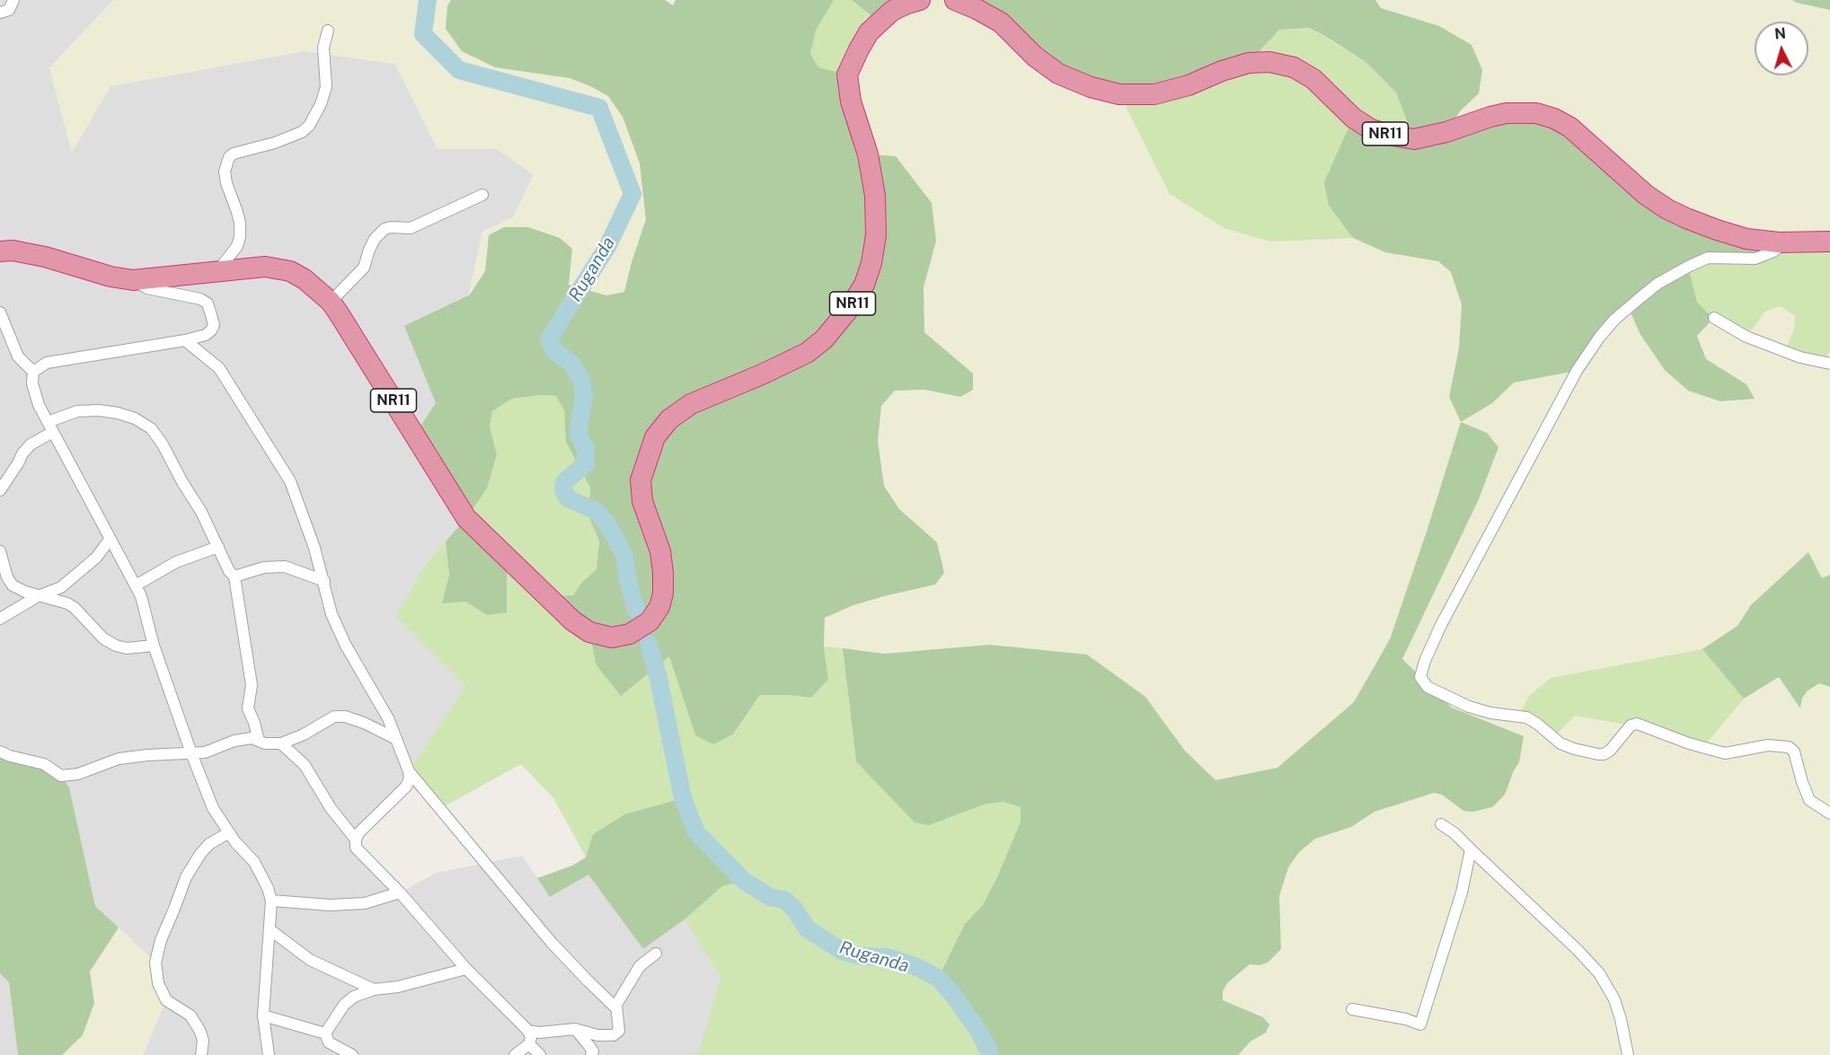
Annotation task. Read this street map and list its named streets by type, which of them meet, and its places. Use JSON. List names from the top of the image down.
{
  "streets": {
    "highway": ["NR11"]
  },
  "water": ["Ruganda"],
  "north": "top"
}
